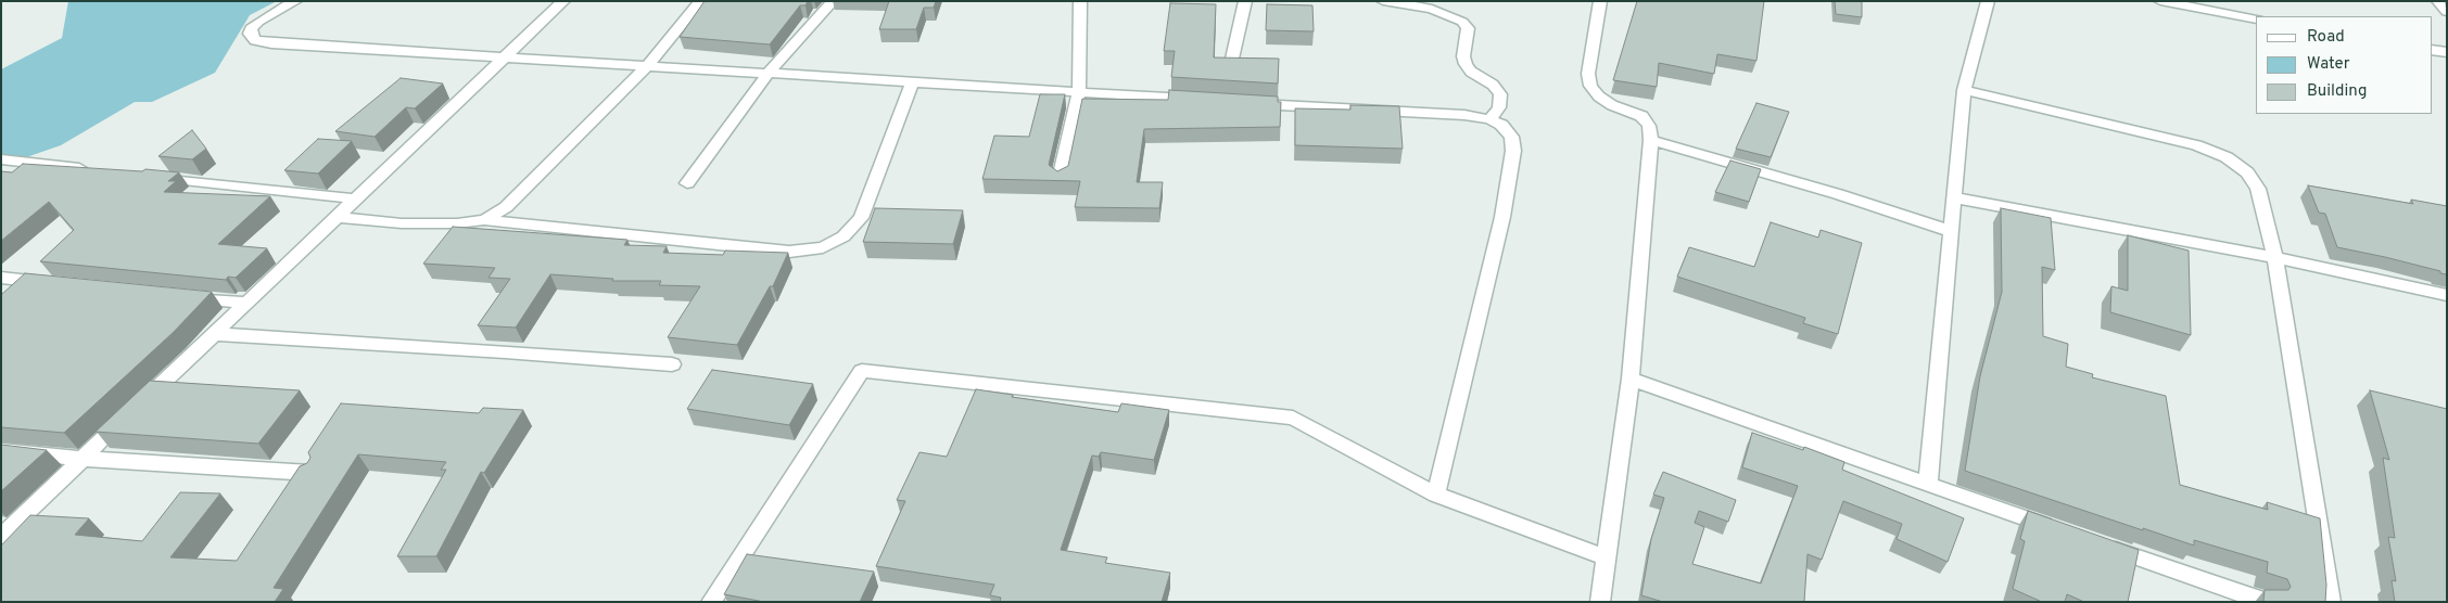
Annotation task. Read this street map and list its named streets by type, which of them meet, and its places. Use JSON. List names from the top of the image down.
{
  "legend": ["Road", "Water", "Building"]
}
